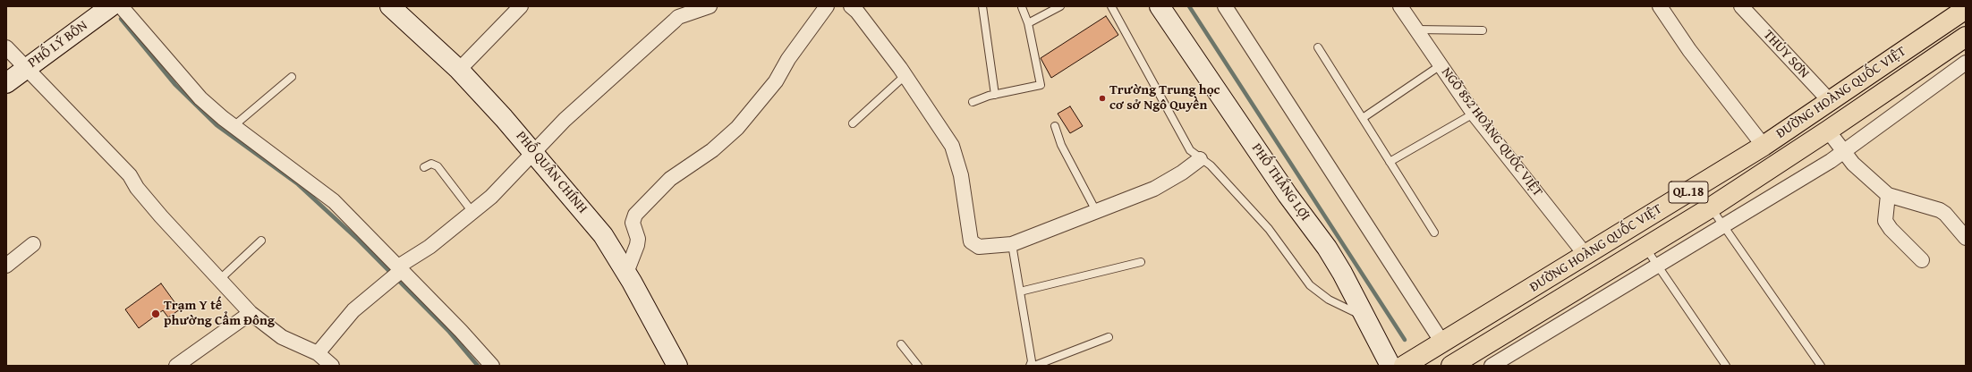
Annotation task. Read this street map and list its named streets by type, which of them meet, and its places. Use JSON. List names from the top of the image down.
{
  "streets": {
    "highway": ["ĐƯỜNG HOÀNG QUỐC VIỆT", "QL.18"],
    "street": [
      "PHỐ LÝ BÔN",
      "THỦY SƠN",
      "NGÕ 852 HOÀNG QUỐC VIỆT",
      "PHỐ QUÂN CHÍNH",
      "PHỐ THẮNG LỢI"
    ]
  },
  "crossings": [
    ["THỦY SƠN", "ĐƯỜNG HOÀNG QUỐC VIỆT"],
    ["ĐƯỜNG HOÀNG QUỐC VIỆT", "NGÕ 852 HOÀNG QUỐC VIỆT"]
  ],
  "places": ["Trường Trung học cơ sở Ngô Quyền", "Trạm Y tế phường Cẩm Đông"]
}
